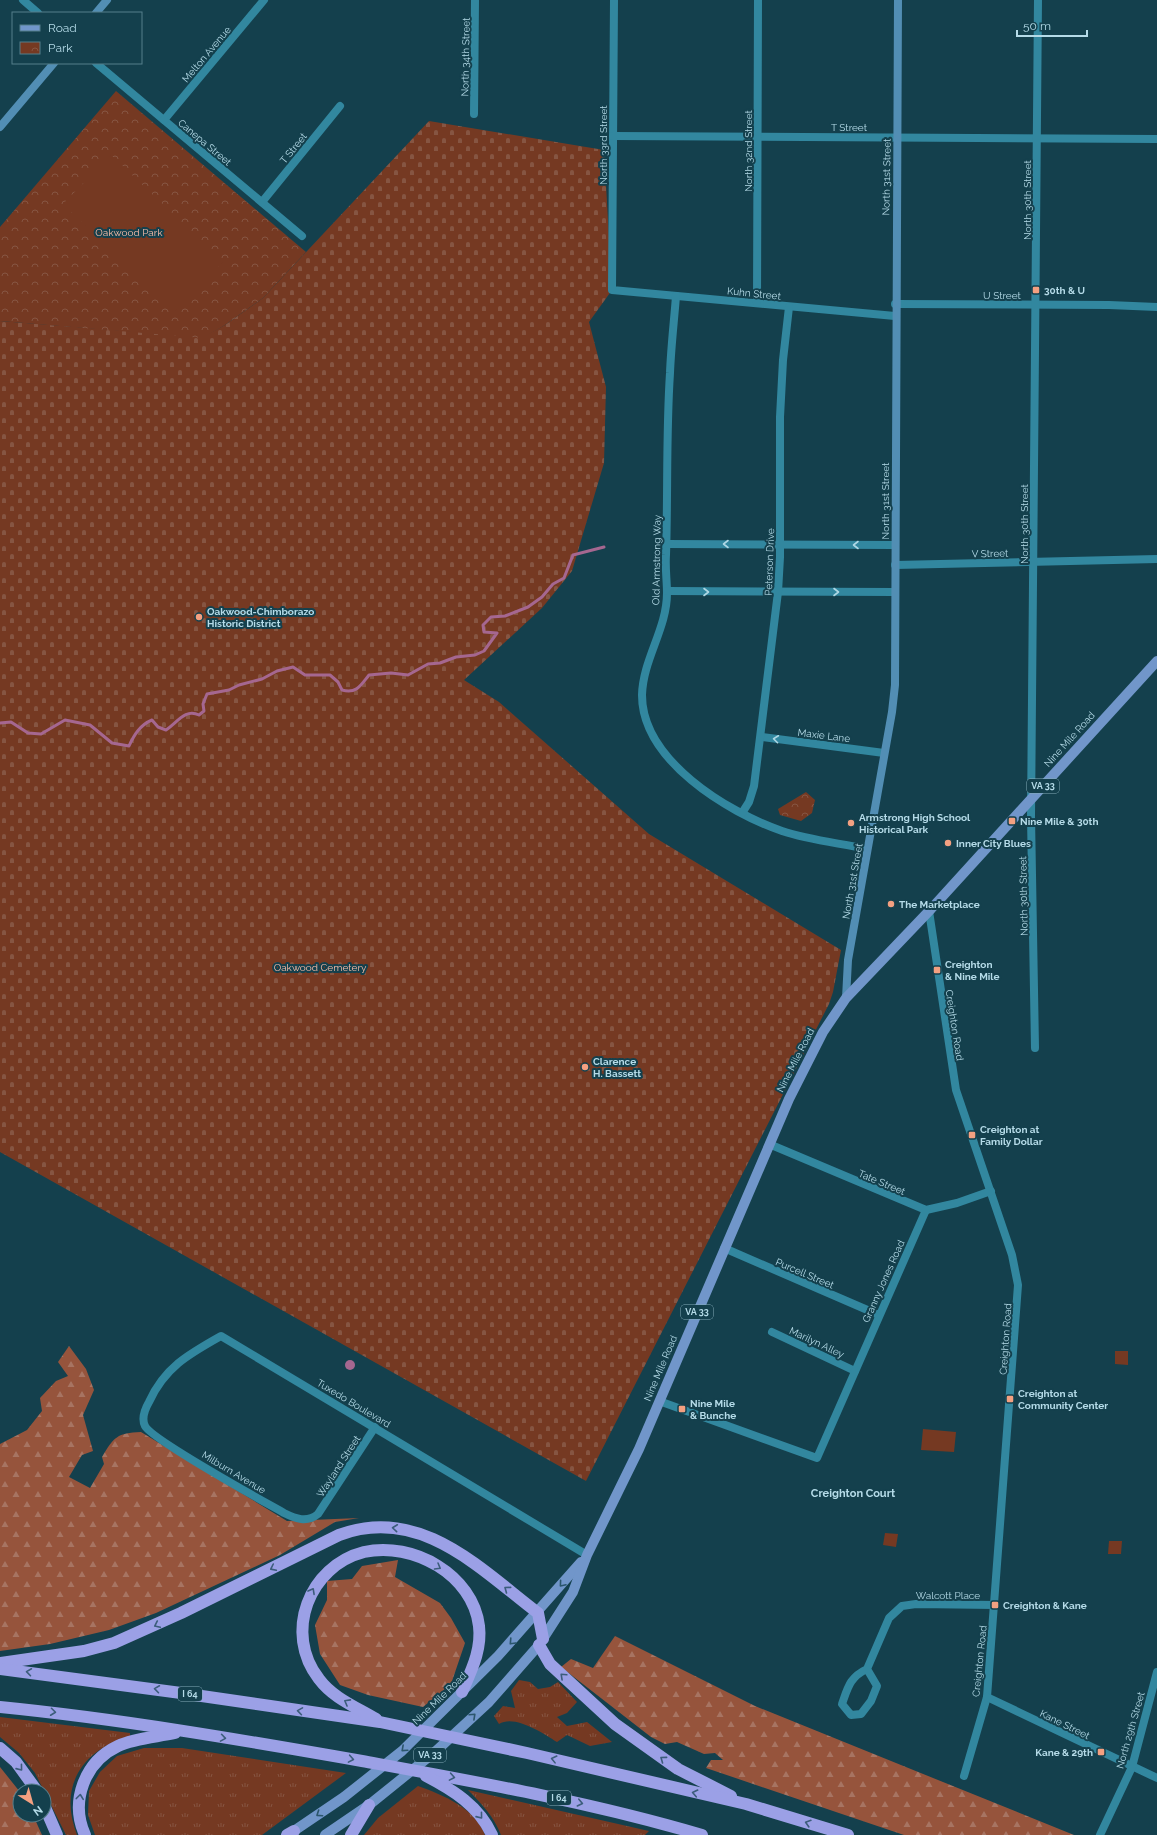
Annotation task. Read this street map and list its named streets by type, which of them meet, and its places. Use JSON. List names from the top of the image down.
{
  "streets": {
    "highway": ["I 64"],
    "main road": ["Nine Mile Road", "VA 33"],
    "street": [
      "Melton Avenue",
      "North 34th Street",
      "T Street",
      "Canepa Street",
      "North 33rd Street",
      "North 32nd Street",
      "North 31st Street",
      "North 30th Street",
      "Kuhn Street",
      "U Street",
      "V Street",
      "Old Armstrong Way",
      "Peterson Drive",
      "Maxie Lane",
      "Creighton Road",
      "Tate Street",
      "Purcell Street",
      "Granny Jones Road",
      "Marilyn Alley",
      "Tuxedo Boulevard",
      "Wayland Street",
      "Milburn Avenue",
      "Walcott Place",
      "Kane Street",
      "North 29th Street"
    ]
  },
  "crossings": [
    ["Melton Avenue", "Canepa Street"],
    ["T Street", "Canepa Street"],
    ["T Street", "North 33rd Street"],
    ["T Street", "North 32nd Street"],
    ["T Street", "North 31st Street"],
    ["T Street", "North 30th Street"],
    ["North 33rd Street", "Kuhn Street"],
    ["North 32nd Street", "Kuhn Street"],
    ["North 31st Street", "Kuhn Street"],
    ["North 31st Street", "U Street"],
    ["North 31st Street", "V Street"],
    ["North 31st Street", "Old Armstrong Way"],
    ["North 31st Street", "Maxie Lane"],
    ["North 31st Street", "Nine Mile Road"],
    ["North 30th Street", "U Street"],
    ["North 30th Street", "V Street"],
    ["North 30th Street", "Nine Mile Road"],
    ["Kuhn Street", "Old Armstrong Way"],
    ["Kuhn Street", "Peterson Drive"],
    ["Old Armstrong Way", "Peterson Drive"],
    ["Peterson Drive", "Maxie Lane"],
    ["Nine Mile Road", "Creighton Road"],
    ["Nine Mile Road", "Tate Street"],
    ["Nine Mile Road", "Purcell Street"],
    ["Nine Mile Road", "Granny Jones Road"],
    ["Nine Mile Road", "Tuxedo Boulevard"],
    ["Creighton Road", "Walcott Place"],
    ["Creighton Road", "Kane Street"],
    ["Tate Street", "Granny Jones Road"],
    ["Purcell Street", "Granny Jones Road"],
    ["Granny Jones Road", "Marilyn Alley"],
    ["Tuxedo Boulevard", "Wayland Street"],
    ["Tuxedo Boulevard", "Milburn Avenue"],
    ["Wayland Street", "Milburn Avenue"],
    ["Kane Street", "North 29th Street"]
  ],
  "one_way": ["Maxie Lane"],
  "districts": ["Creighton Court"],
  "parks": ["Oakwood Park", "Oakwood Cemetery"],
  "places": {
    "transit": [
      "30th & U",
      "Nine Mile & 30th",
      "Creighton & Nine Mile",
      "Creighton at Family Dollar",
      "Creighton at Community Center",
      "Nine Mile & Bunche",
      "Creighton & Kane",
      "Kane & 29th"
    ],
    "other": [
      "Oakwood-Chimborazo Historic District",
      "Armstrong High School Historical Park",
      "Inner City Blues",
      "The Marketplace",
      "Clarence H. Bassett"
    ]
  },
  "legend": ["Road", "Park"],
  "scale_bar": "50 m",
  "north": "bottom right"
}
